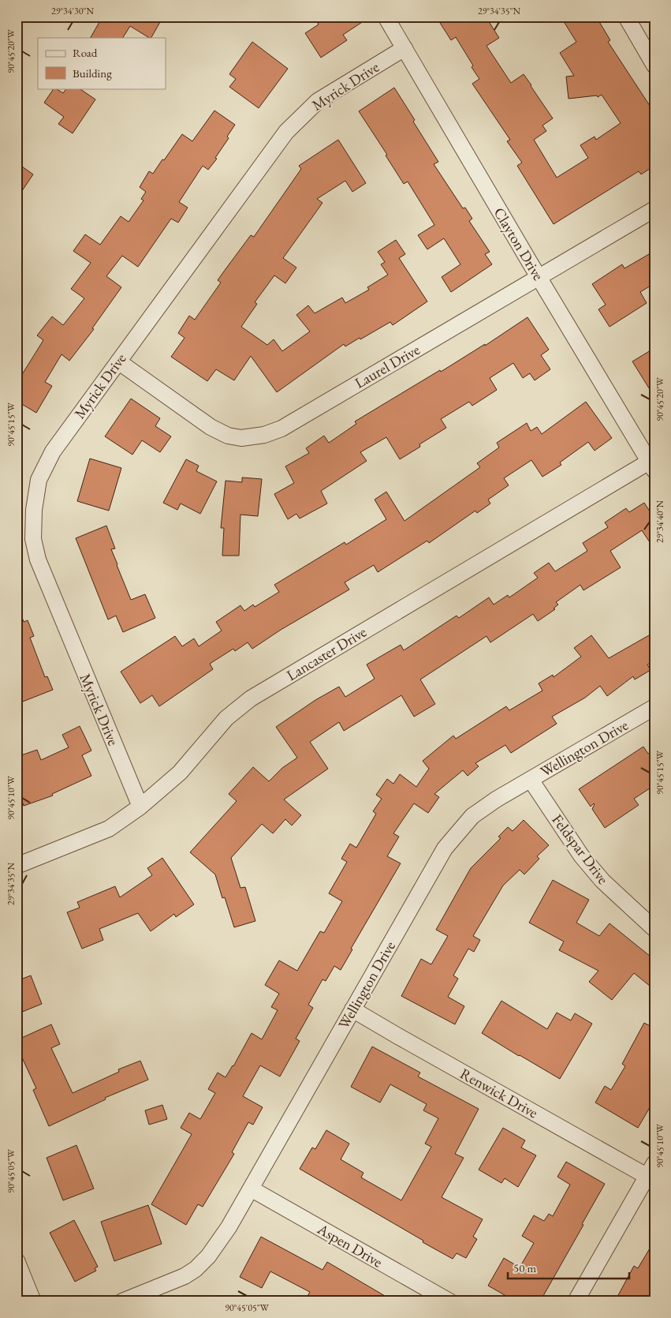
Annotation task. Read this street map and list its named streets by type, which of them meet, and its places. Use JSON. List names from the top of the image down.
{
  "streets": {
    "street": [
      "Myrick Drive",
      "Clayton Drive",
      "Laurel Drive",
      "Lancaster Drive",
      "Wellington Drive",
      "Feldspar Drive",
      "Renwick Drive",
      "Aspen Drive"
    ]
  },
  "crossings": [
    ["Myrick Drive", "Clayton Drive"],
    ["Myrick Drive", "Laurel Drive"],
    ["Myrick Drive", "Lancaster Drive"],
    ["Clayton Drive", "Laurel Drive"],
    ["Clayton Drive", "Lancaster Drive"],
    ["Wellington Drive", "Feldspar Drive"],
    ["Wellington Drive", "Renwick Drive"],
    ["Wellington Drive", "Aspen Drive"]
  ],
  "legend": ["Road", "Building"],
  "scale_bar": "50 m",
  "coordinates": [
    "29°34'30\"N",
    "29°34'35\"N",
    "90°45'20\"W",
    "90°45'15\"W",
    "29°34'40\"N",
    "90°45'10\"W",
    "90°45'05\"W"
  ]
}
